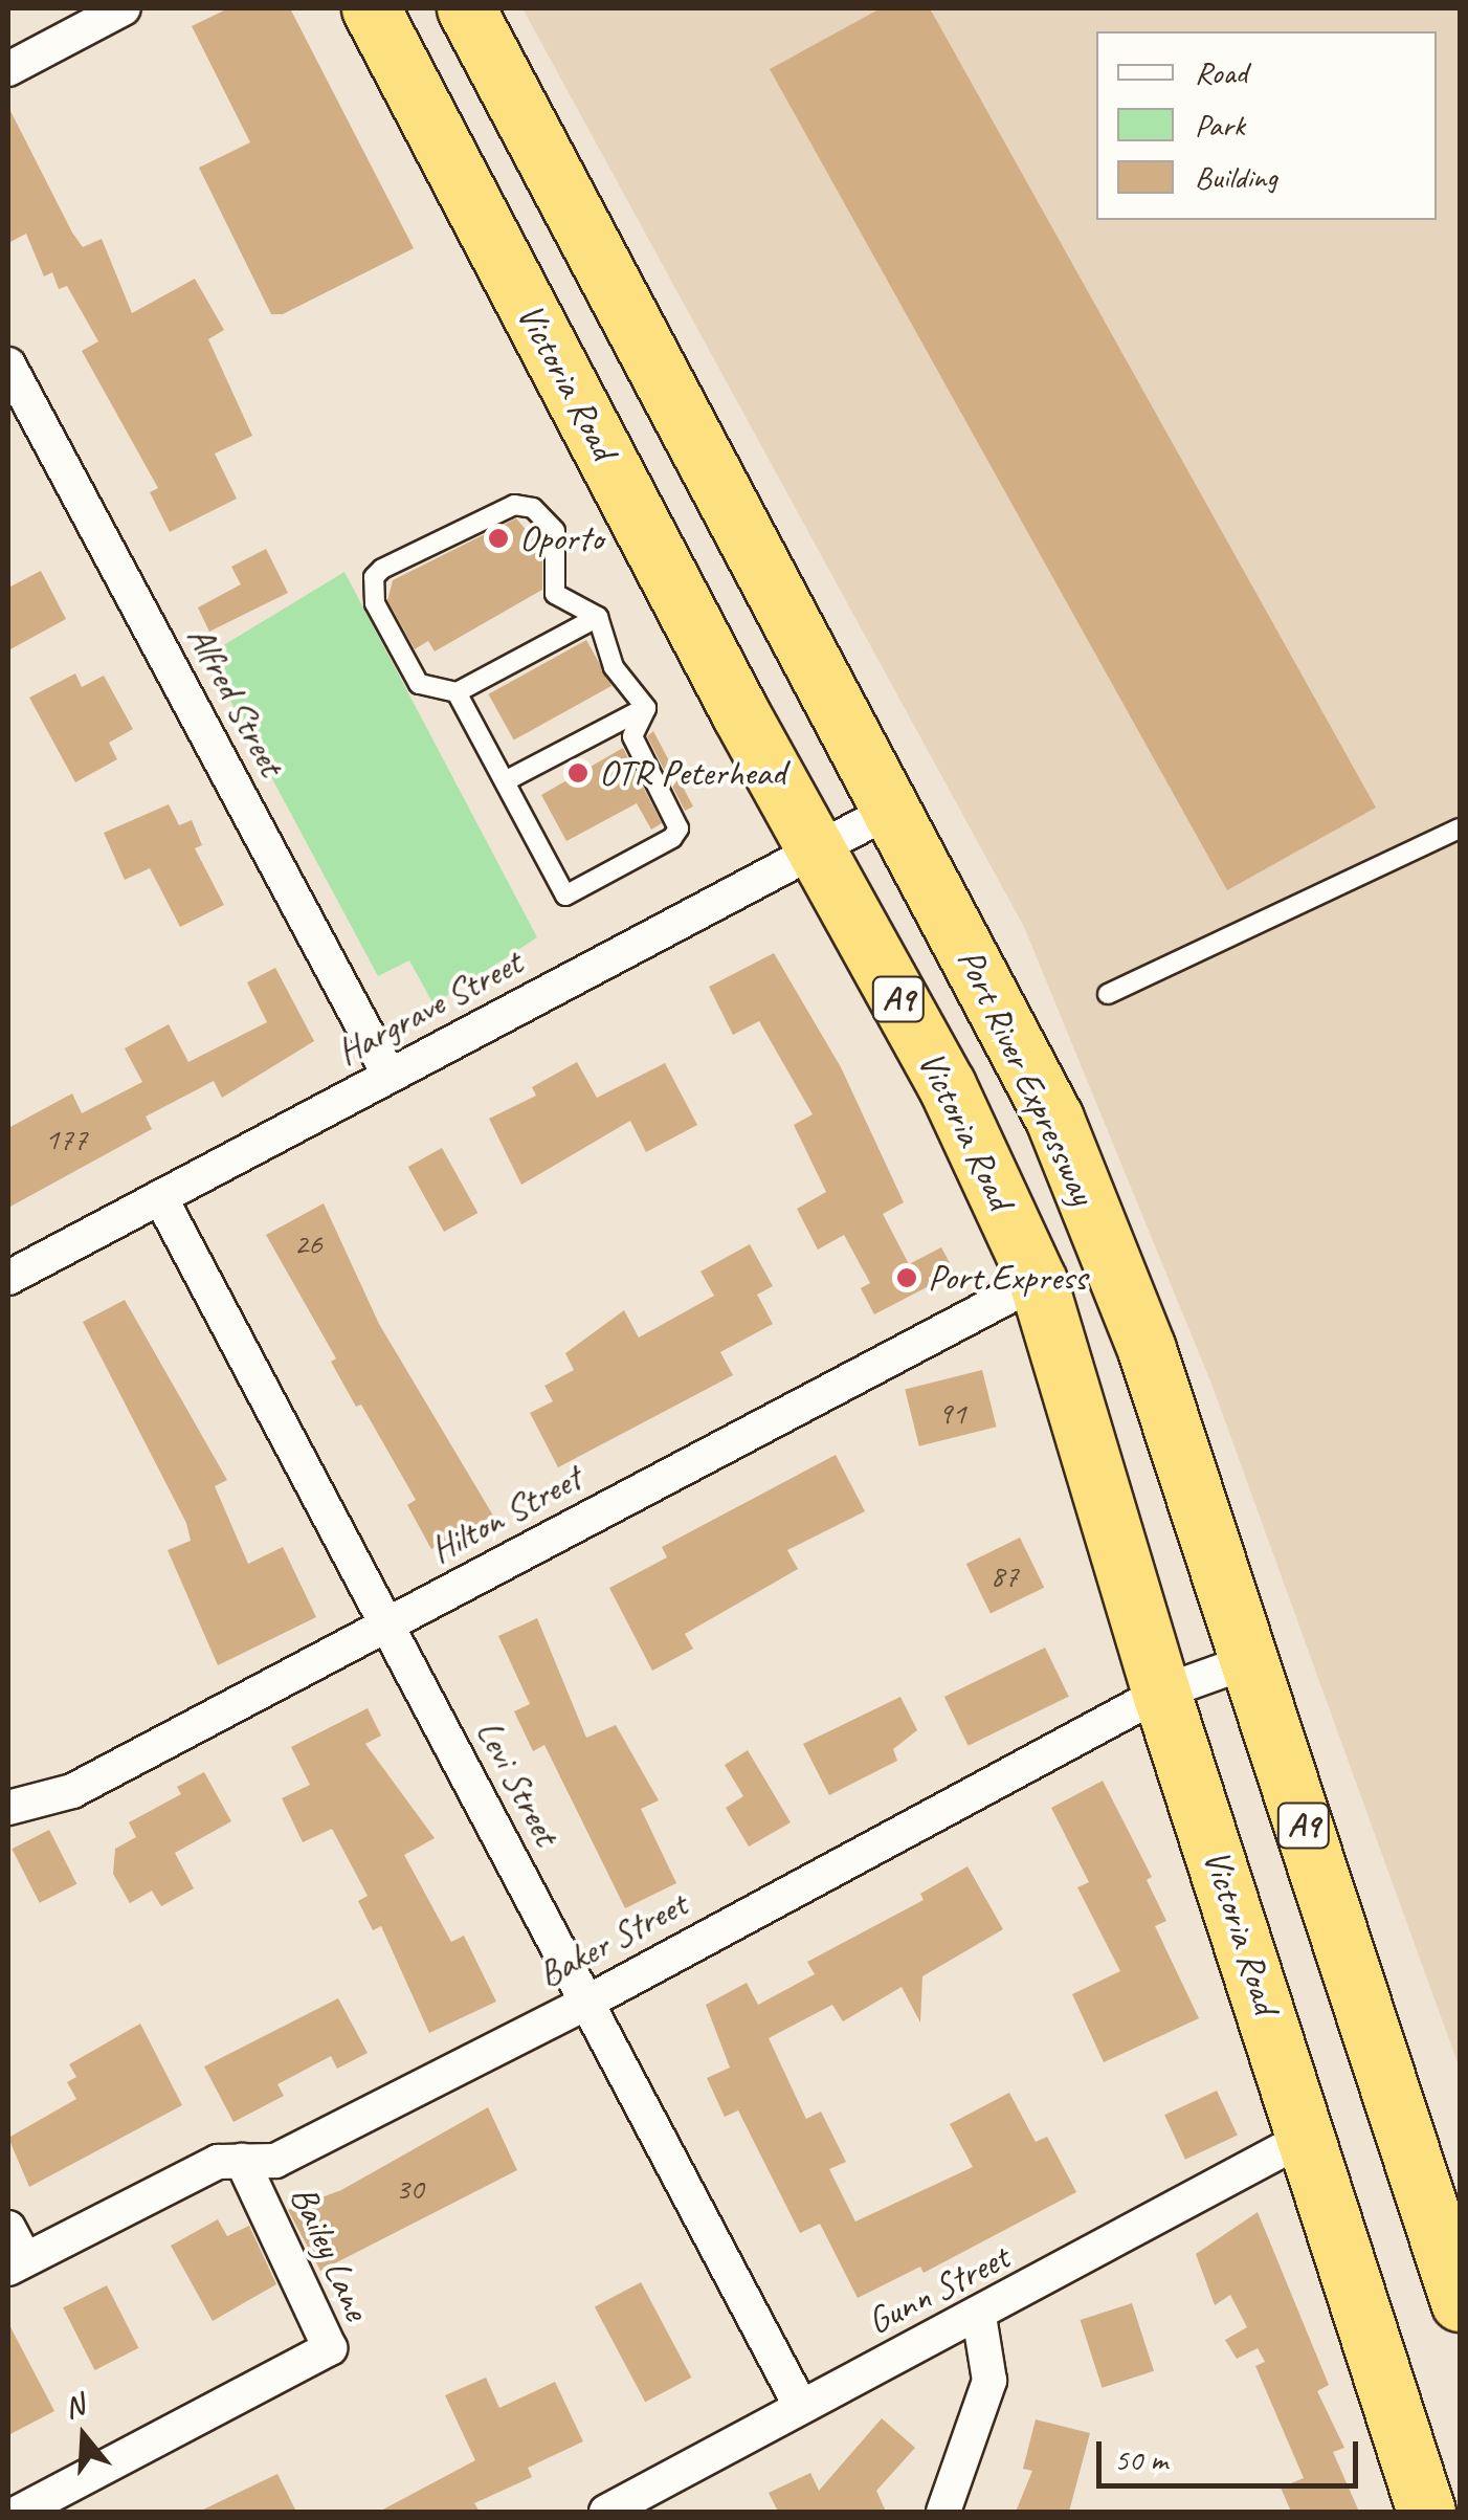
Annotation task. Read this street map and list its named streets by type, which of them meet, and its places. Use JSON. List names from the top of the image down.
{
  "streets": {
    "highway": ["Victoria Road", "A9", "Port River Expressway"],
    "street": [
      "Alfred Street",
      "Hargrave Street",
      "Hilton Street",
      "Levi Street",
      "Baker Street",
      "Bailey Lane",
      "Gunn Street"
    ]
  },
  "crossings": [
    ["Victoria Road", "Hargrave Street"],
    ["Victoria Road", "Hilton Street"],
    ["Victoria Road", "Baker Street"],
    ["Victoria Road", "Gunn Street"],
    ["Alfred Street", "Hargrave Street"],
    ["A9", "Hargrave Street"],
    ["A9", "Port River Expressway"],
    ["A9", "Baker Street"],
    ["Hargrave Street", "Port River Expressway"],
    ["Hargrave Street", "Levi Street"],
    ["Port River Expressway", "Baker Street"],
    ["Hilton Street", "Levi Street"],
    ["Levi Street", "Baker Street"],
    ["Levi Street", "Gunn Street"],
    ["Baker Street", "Bailey Lane"]
  ],
  "places": ["Oporto", "OTR Peterhead", "Port Express"],
  "house_numbers": [
    "177",
    "26",
    "91",
    "87",
    "30"
  ],
  "legend": ["Road", "Park", "Building"],
  "scale_bar": "50 m",
  "north": "top"
}
